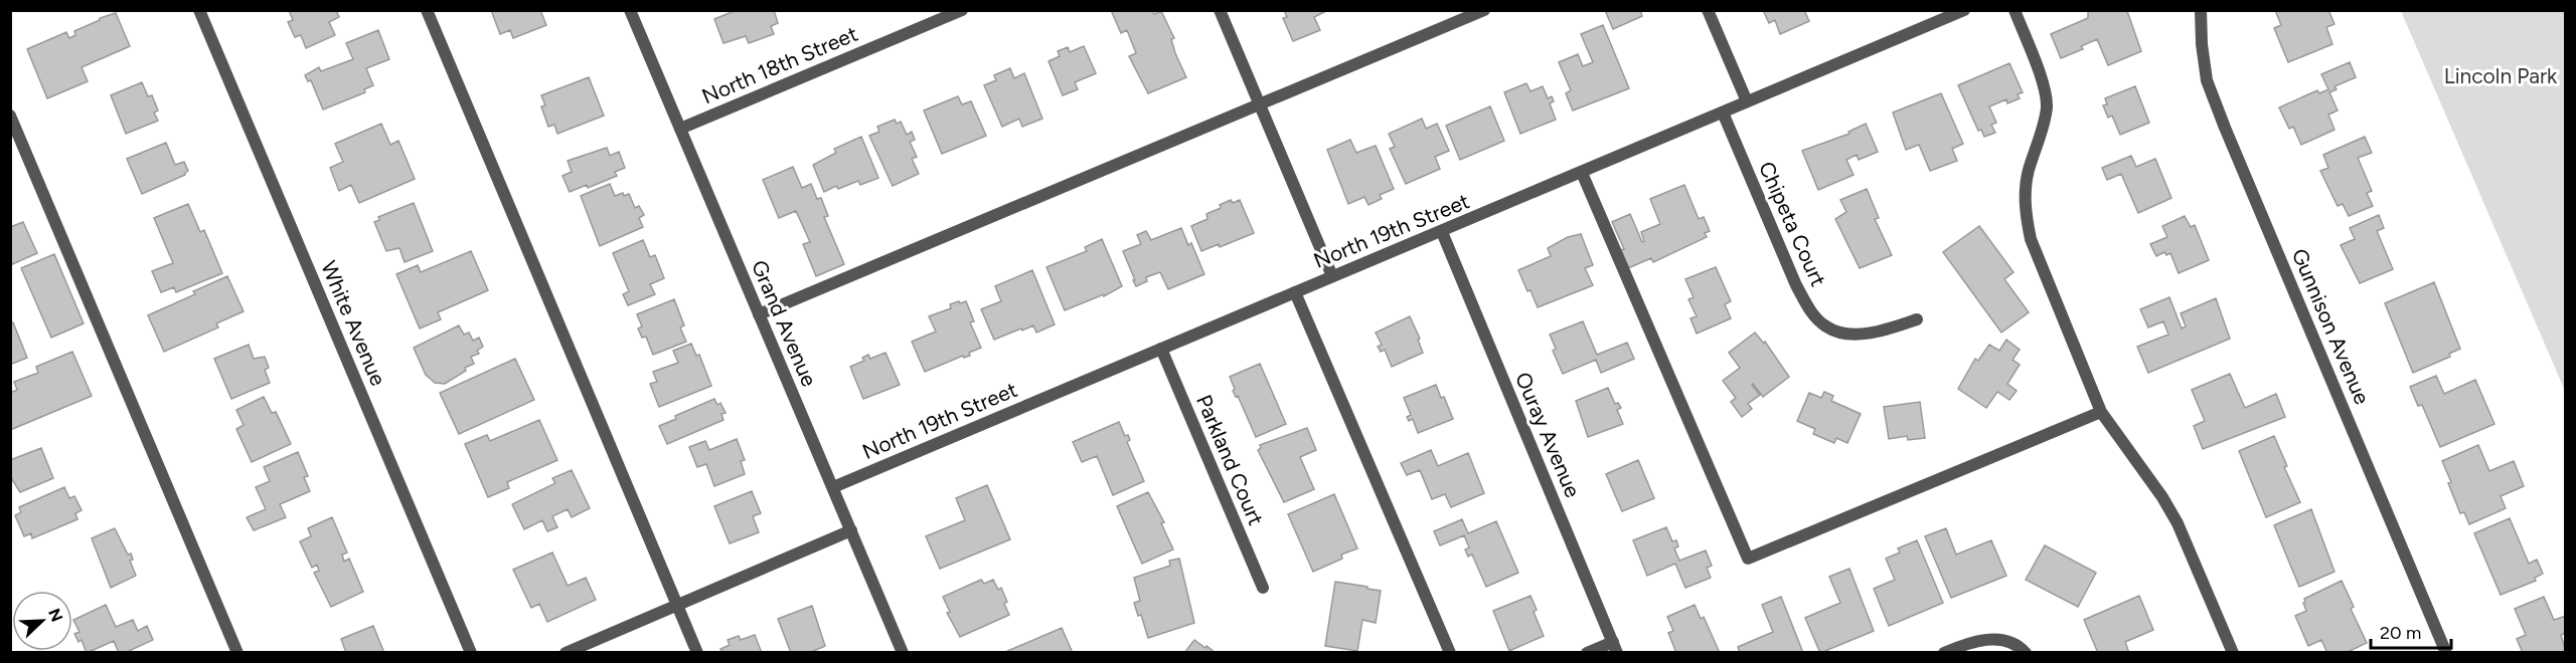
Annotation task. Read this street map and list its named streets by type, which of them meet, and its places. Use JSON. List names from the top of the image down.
{
  "streets": {
    "street": [
      "North 18th Street",
      "Chipeta Court",
      "North 19th Street",
      "White Avenue",
      "Grand Avenue",
      "Gunnison Avenue",
      "Ouray Avenue",
      "Parkland Court"
    ]
  },
  "crossings": [
    ["North 18th Street", "Grand Avenue"],
    ["Chipeta Court", "North 19th Street"],
    ["North 19th Street", "Grand Avenue"],
    ["North 19th Street", "Ouray Avenue"],
    ["North 19th Street", "Parkland Court"]
  ],
  "parks": ["Lincoln Park"],
  "scale_bar": "20 m",
  "north": "top right"
}
